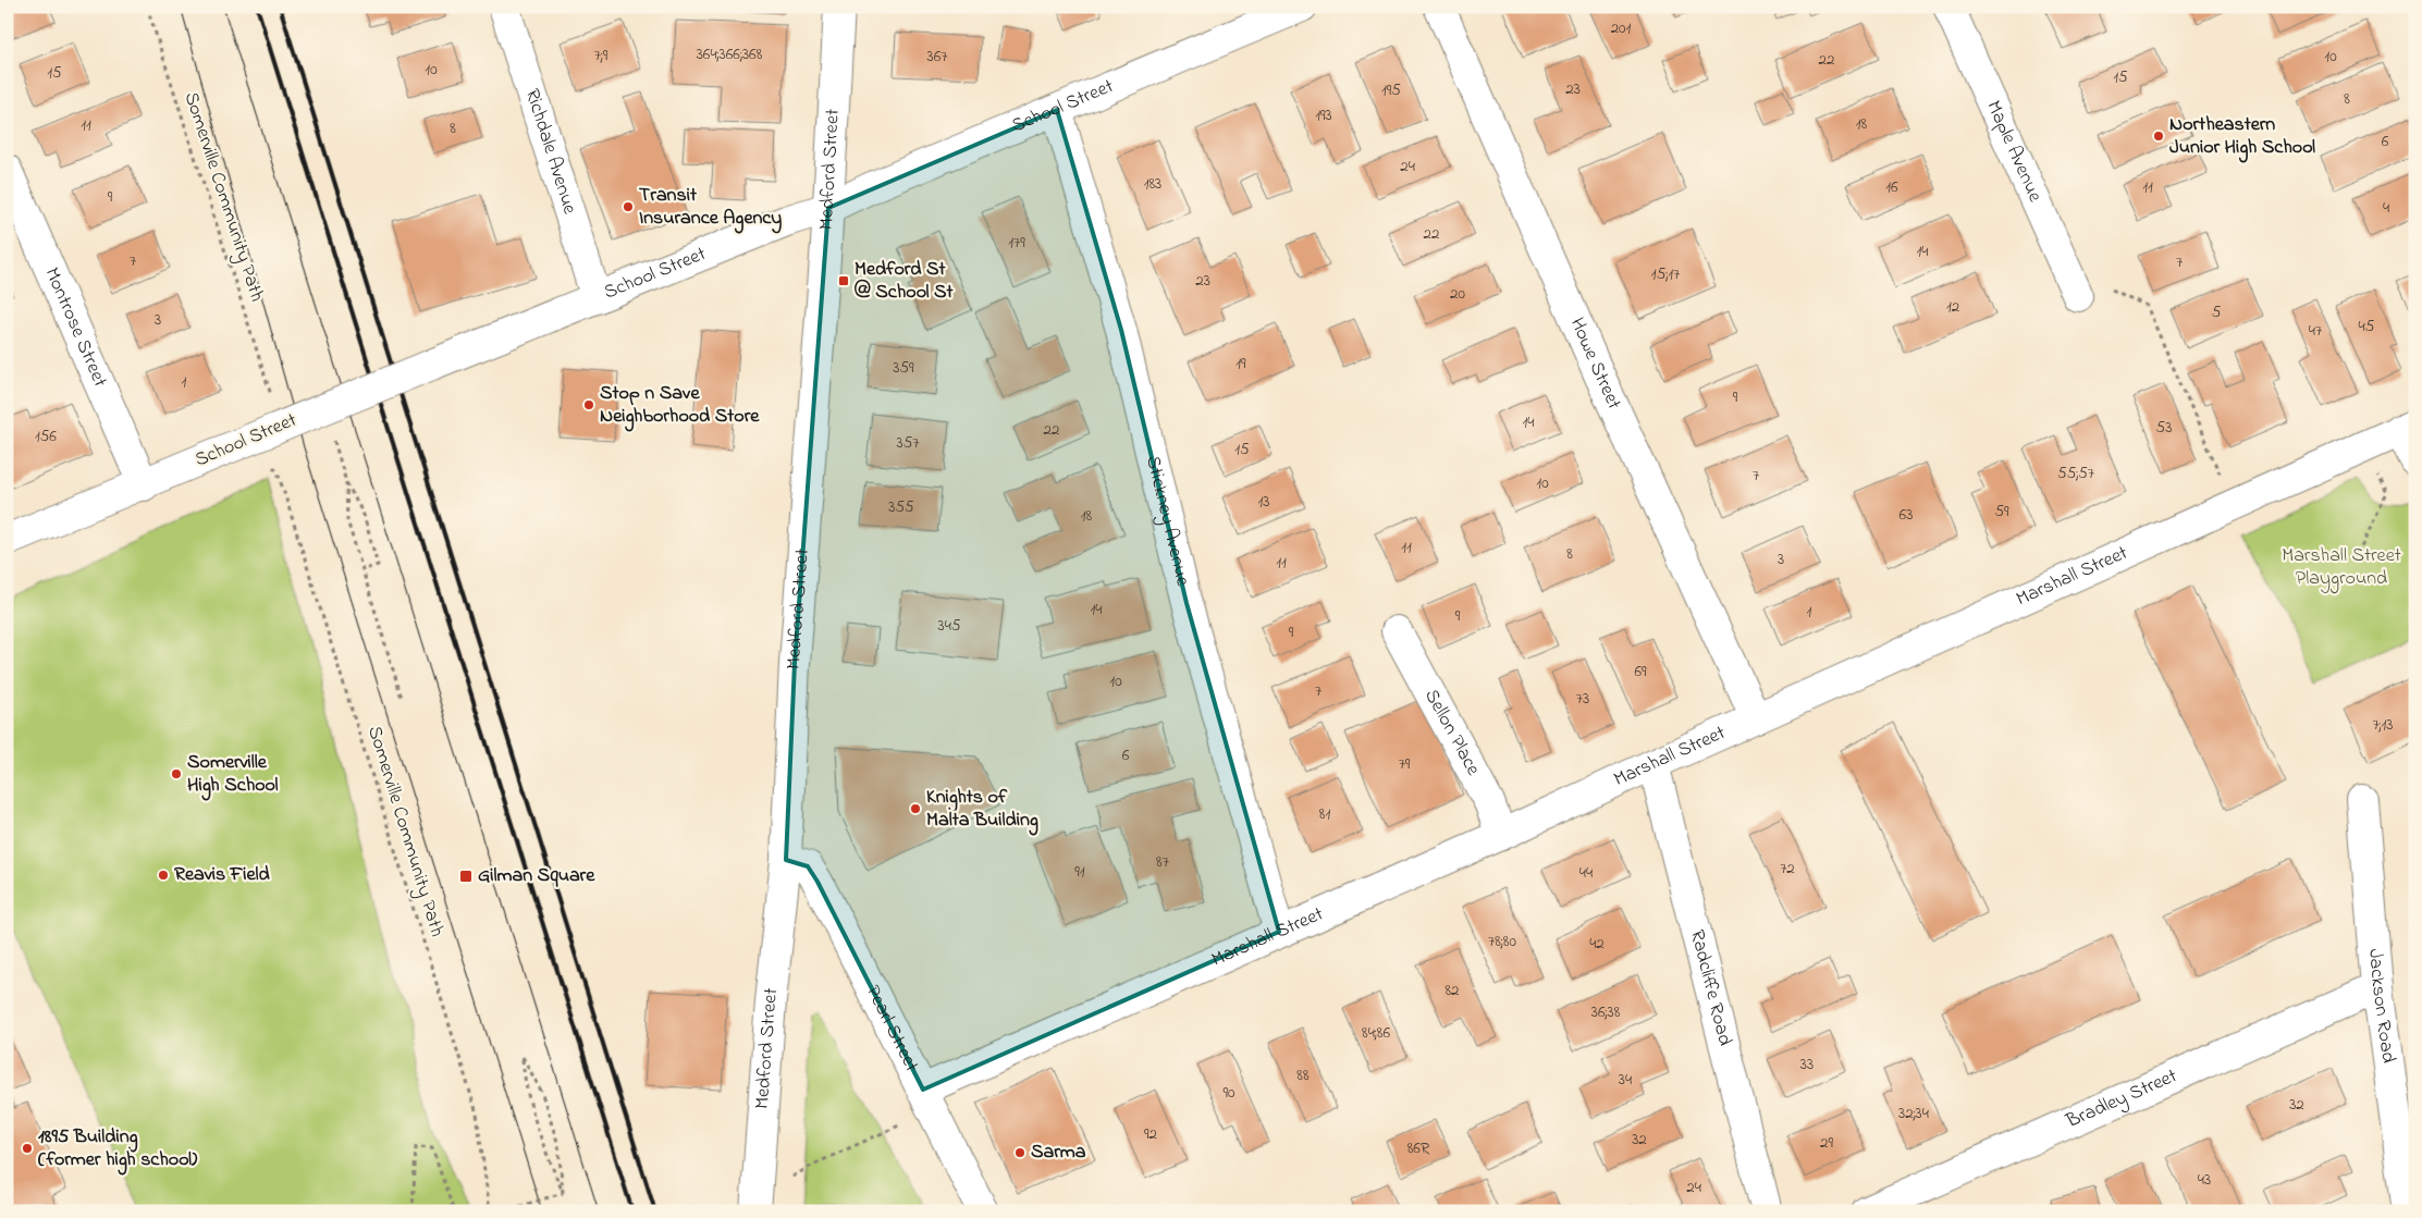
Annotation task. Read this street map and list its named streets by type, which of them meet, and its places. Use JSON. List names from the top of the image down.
{
  "streets": {
    "street": [
      "School Street",
      "Maple Avenue",
      "Richdale Avenue",
      "Medford Street",
      "Montrose Street",
      "Howe Street",
      "Stickney Avenue",
      "Marshall Street",
      "Sellon Place",
      "Radcliffe Road",
      "Jackson Road",
      "Pearl Street",
      "Bradley Street"
    ],
    "path": ["Somerville Community Path"]
  },
  "crossings": [
    ["School Street", "Richdale Avenue"],
    ["School Street", "Medford Street"],
    ["School Street", "Montrose Street"],
    ["School Street", "Stickney Avenue"],
    ["Medford Street", "Pearl Street"],
    ["Howe Street", "Marshall Street"],
    ["Stickney Avenue", "Marshall Street"],
    ["Marshall Street", "Sellon Place"],
    ["Marshall Street", "Radcliffe Road"],
    ["Marshall Street", "Pearl Street"],
    ["Jackson Road", "Bradley Street"]
  ],
  "parks": ["Marshall Street Playground"],
  "places": {
    "other": [
      "Northeastern Junior High School",
      "Transit Insurance Agency",
      "Stop n Save Neighborhood Store",
      "Somerville High School",
      "Knights of Malta Building",
      "Reavis Field",
      "1895 Building (former high school)",
      "Sarma"
    ],
    "transit": ["Medford St @ School St", "Gilman Square"]
  },
  "house_numbers": [
    "201",
    "364;366;368",
    "7;9",
    "367",
    "10",
    "22",
    "10",
    "15",
    "15",
    "23",
    "195",
    "8",
    "193",
    "18",
    "11",
    "8",
    "6",
    "24",
    "183",
    "16",
    "11",
    "9",
    "4",
    "22",
    "179",
    "14",
    "7",
    "7",
    "15;17",
    "23",
    "20",
    "12",
    "5",
    "3",
    "45",
    "47",
    "19",
    "359",
    "1",
    "9",
    "14",
    "53",
    "22",
    "156",
    "357",
    "15",
    "55;57",
    "7",
    "10",
    "13",
    "355",
    "59",
    "63",
    "18",
    "11",
    "8",
    "3",
    "11",
    "14",
    "1",
    "9",
    "345",
    "9",
    "69",
    "10",
    "7",
    "73",
    "7;13",
    "6",
    "79",
    "81",
    "87",
    "72",
    "91",
    "44",
    "78;80",
    "42",
    "82",
    "36;38",
    "84;86",
    "33",
    "88",
    "34",
    "90",
    "32",
    "32;34",
    "92",
    "32",
    "29",
    "86R",
    "43",
    "24"
  ]
}
